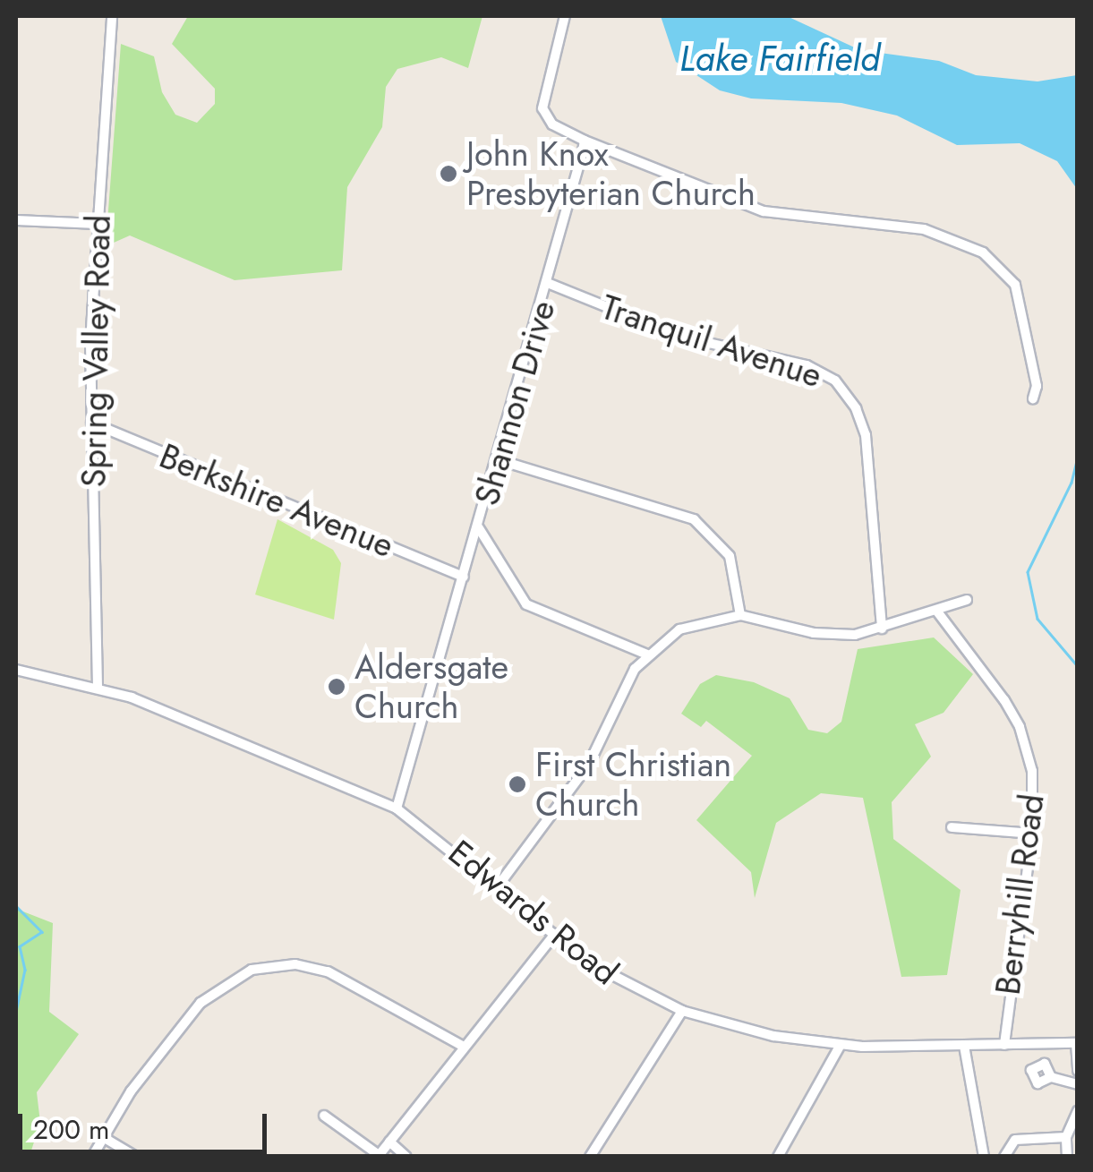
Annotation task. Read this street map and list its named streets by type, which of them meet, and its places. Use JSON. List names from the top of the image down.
{
  "streets": {
    "street": [
      "Tranquil Avenue",
      "Spring Valley Road",
      "Shannon Drive",
      "Berkshire Avenue",
      "Berryhill Road",
      "Edwards Road"
    ]
  },
  "crossings": [
    ["Tranquil Avenue", "Shannon Drive"],
    ["Spring Valley Road", "Berkshire Avenue"],
    ["Spring Valley Road", "Edwards Road"],
    ["Shannon Drive", "Berkshire Avenue"],
    ["Shannon Drive", "Edwards Road"],
    ["Berryhill Road", "Edwards Road"]
  ],
  "water": ["Lake Fairfield"],
  "places": ["John Knox Presbyterian Church", "Aldersgate Church", "First Christian Church"],
  "scale_bar": "200 m"
}
